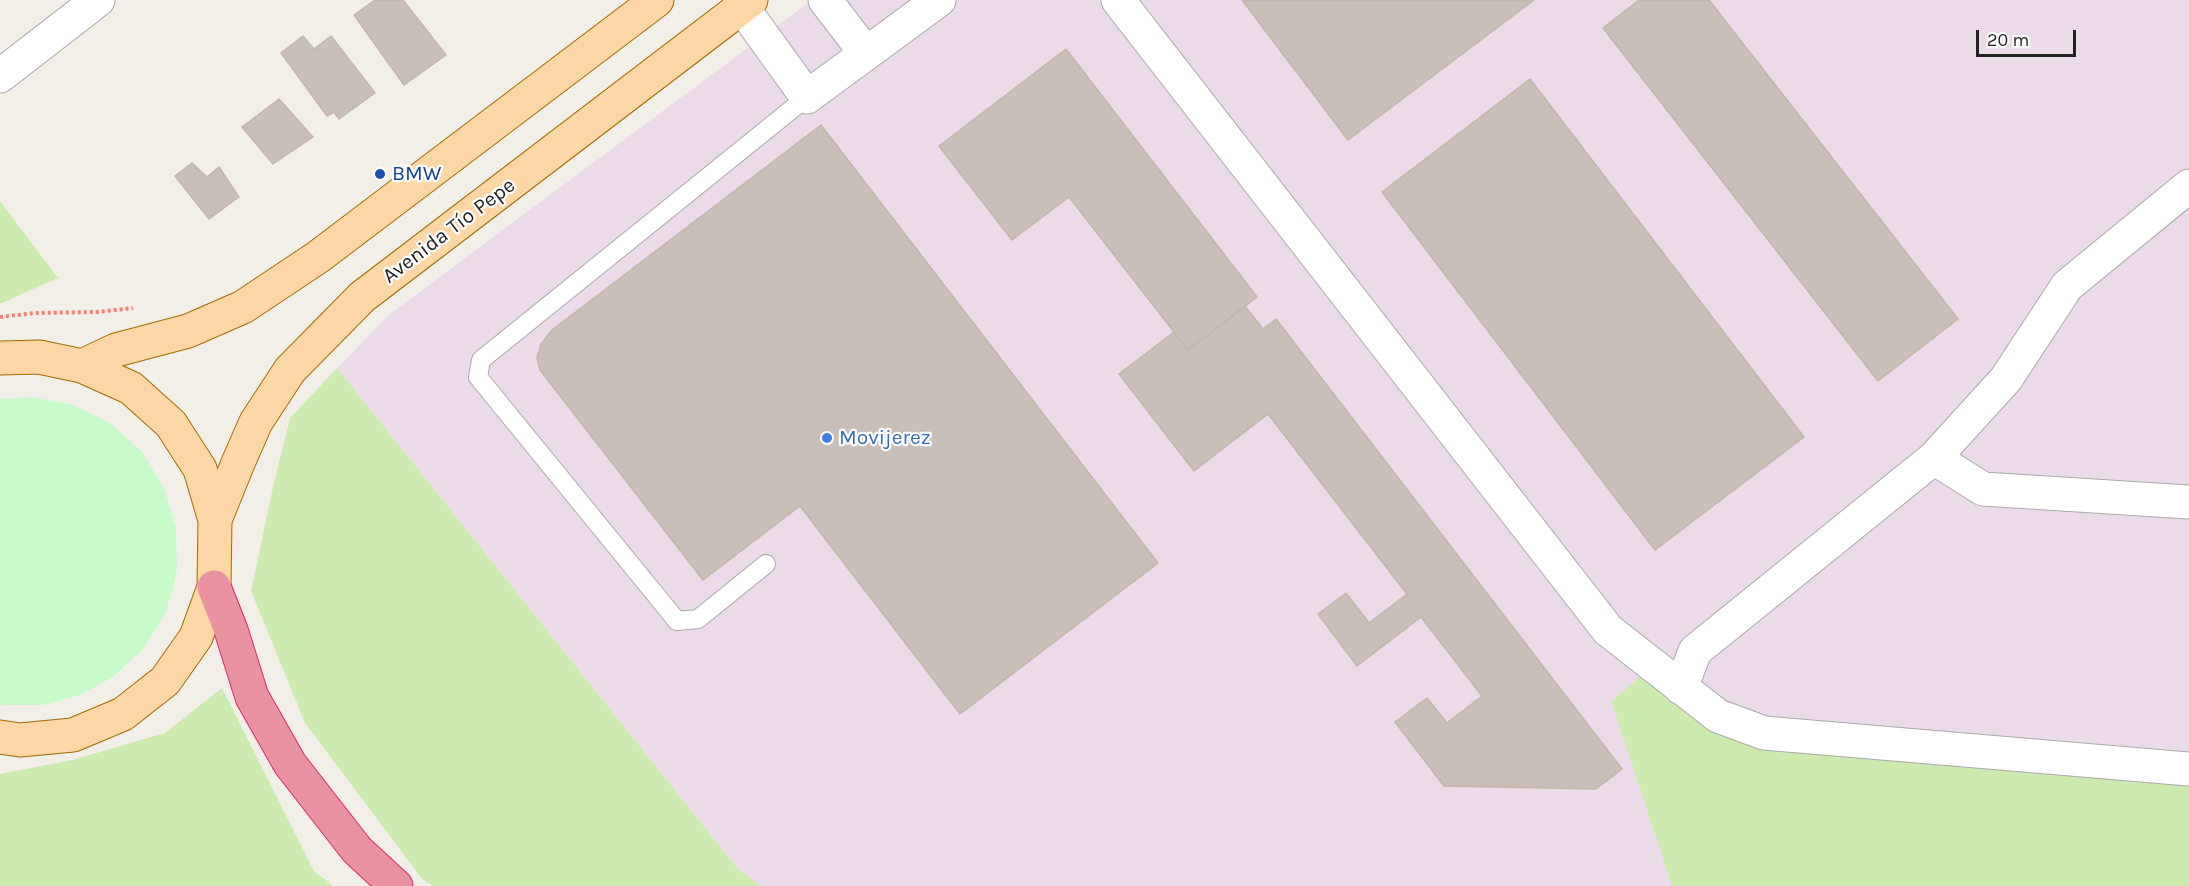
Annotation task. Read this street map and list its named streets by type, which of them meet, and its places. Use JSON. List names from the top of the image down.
{
  "streets": {
    "main road": ["Avenida Tío Pepe"]
  },
  "places": ["BMW", "Movijerez"],
  "scale_bar": "20 m"
}
